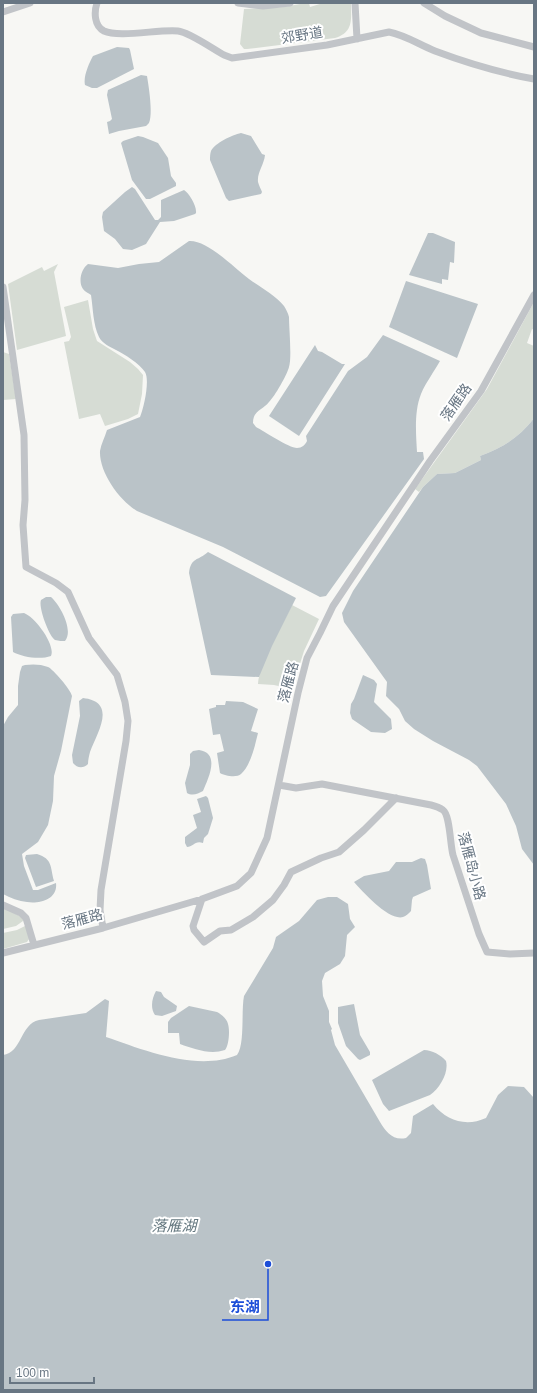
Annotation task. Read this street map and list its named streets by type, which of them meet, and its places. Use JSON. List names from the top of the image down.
{
  "streets": {
    "street": ["郊野道", "落雁路", "落雁岛小路"]
  },
  "crossings": [
    ["落雁路", "落雁岛小路"]
  ],
  "water": ["落雁湖"],
  "places": ["东湖"],
  "scale_bar": "100 m"
}
